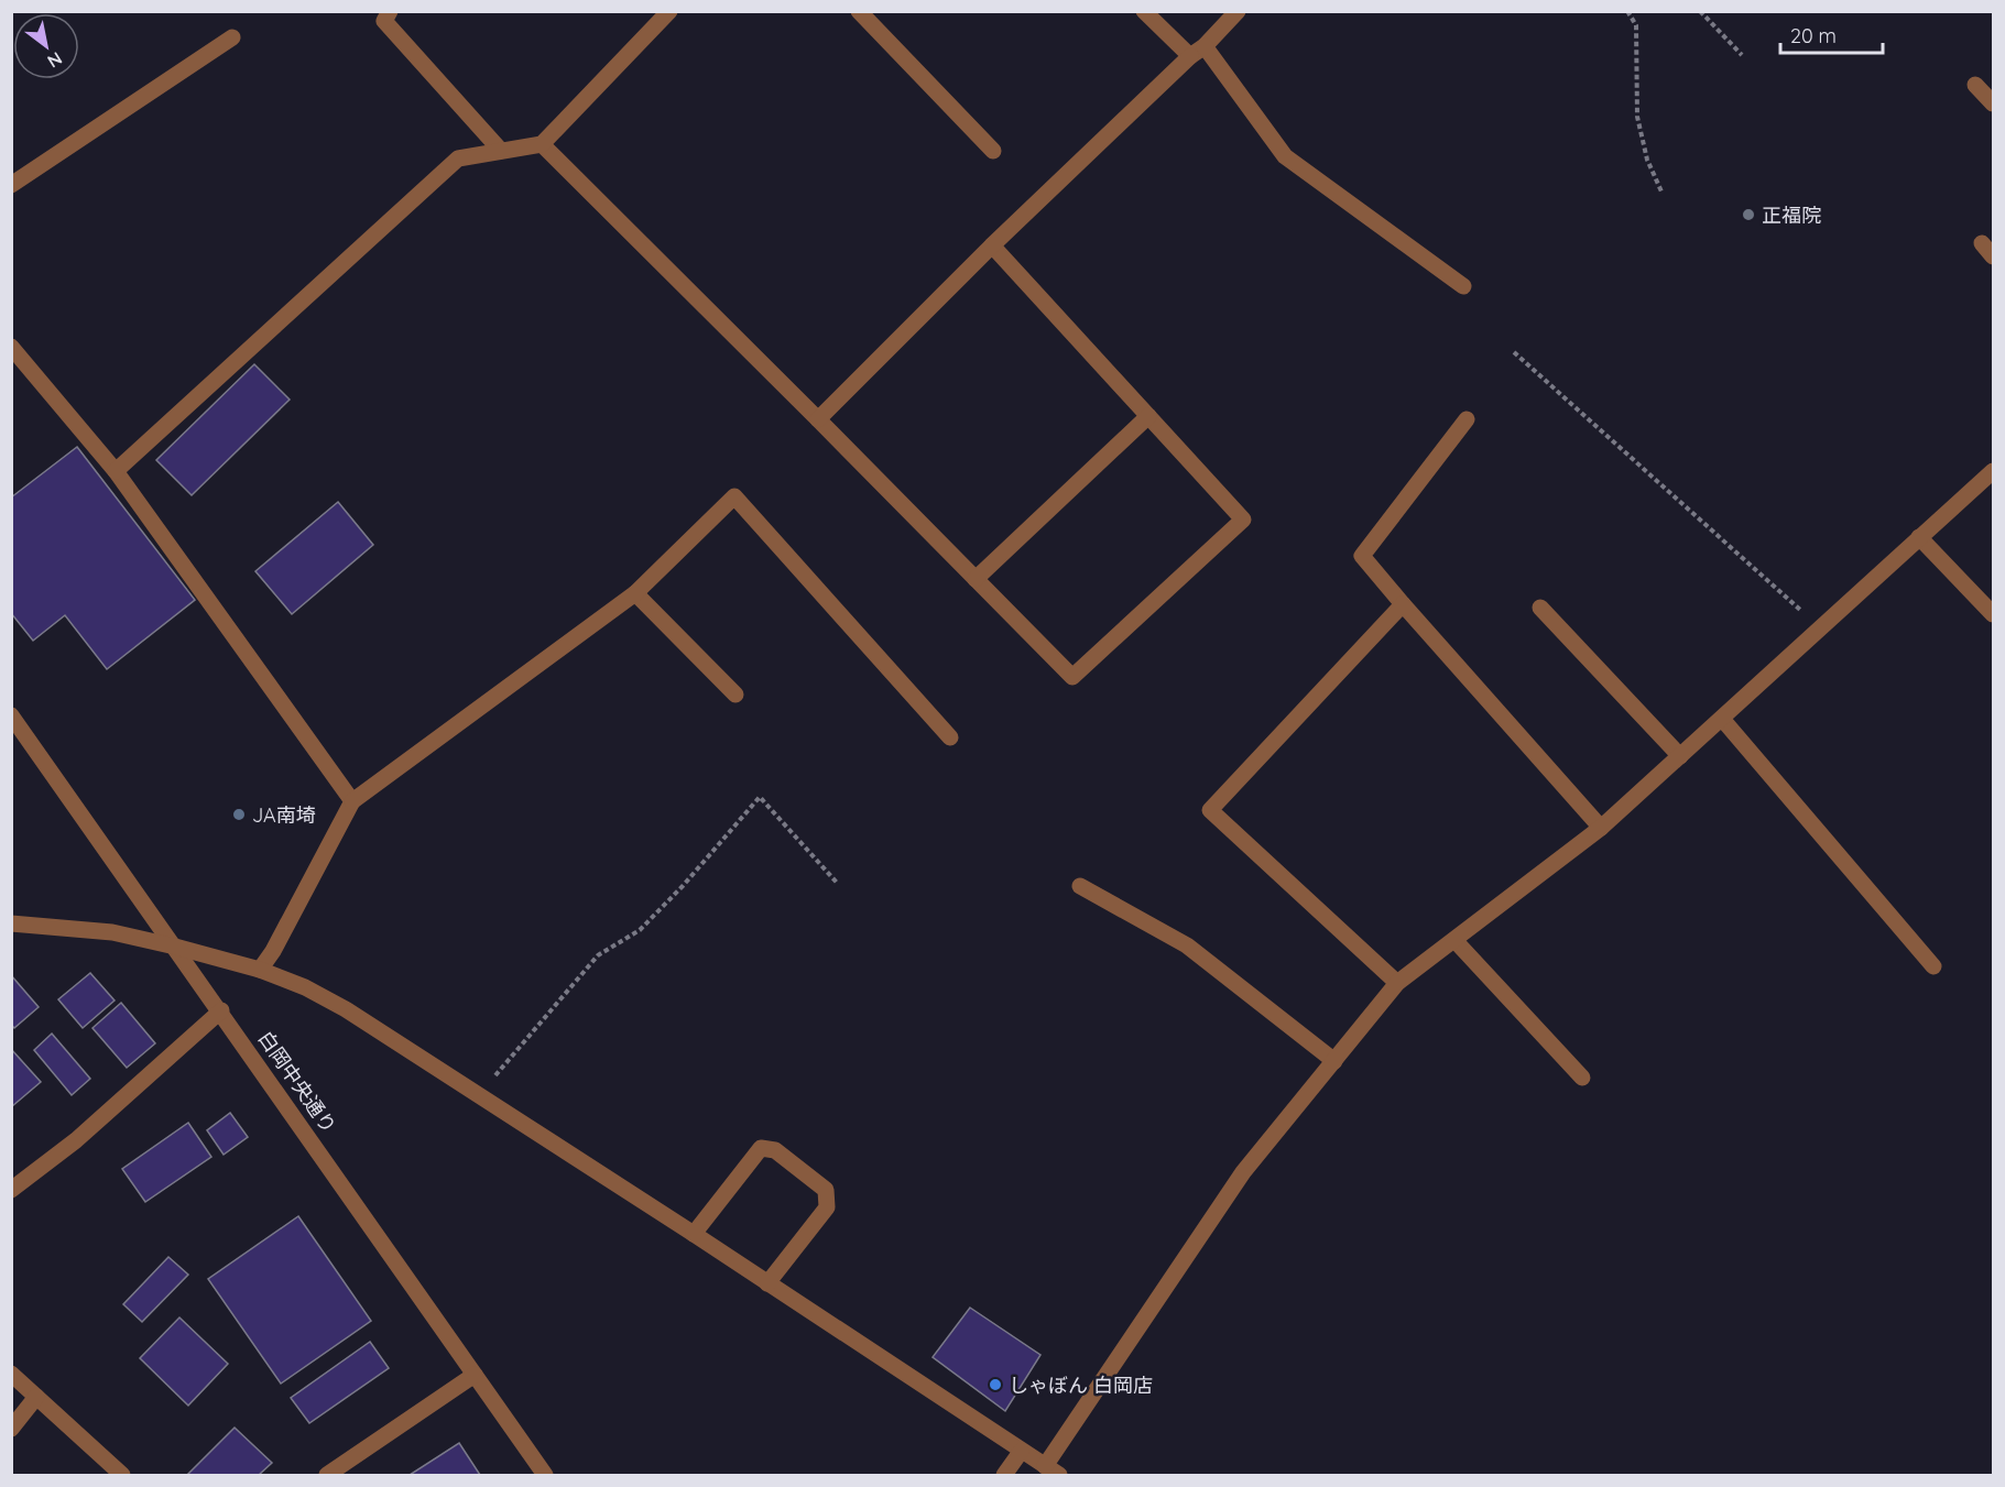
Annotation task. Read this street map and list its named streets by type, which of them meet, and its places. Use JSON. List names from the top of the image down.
{
  "streets": {
    "street": ["白岡中央通り"]
  },
  "places": ["正福院", "JA南埼", "しゃぼん 白岡店"],
  "scale_bar": "20 m",
  "north": "bottom right"
}
